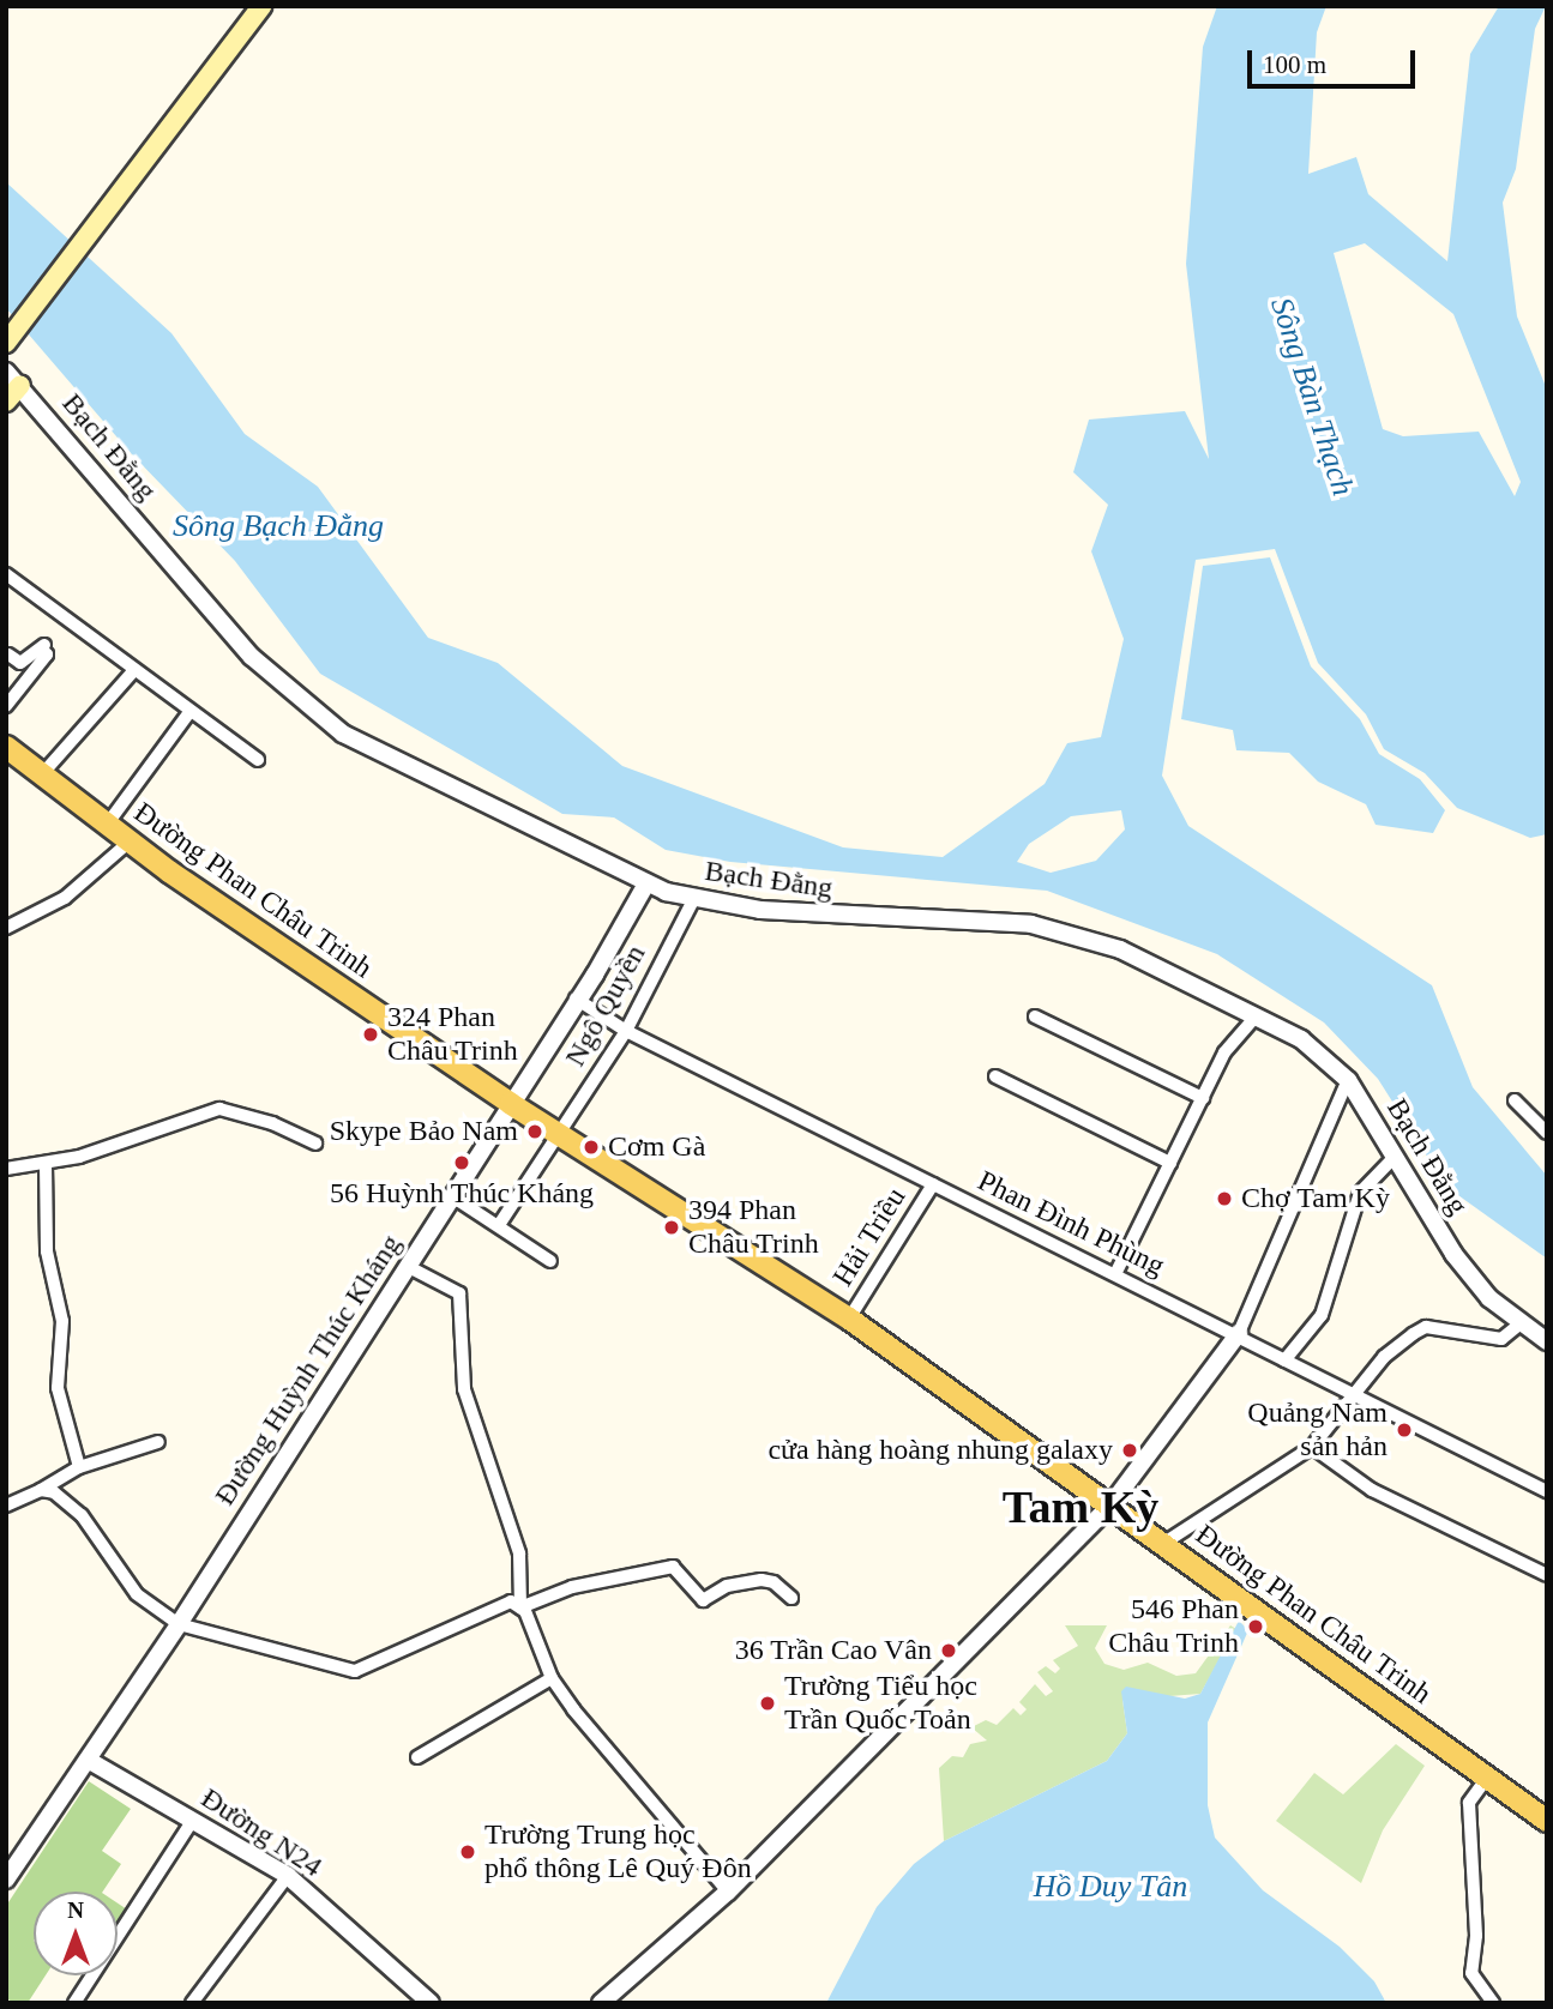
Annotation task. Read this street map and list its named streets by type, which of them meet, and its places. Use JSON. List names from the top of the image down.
{
  "streets": {
    "main road": ["Đường Phan Châu Trinh"],
    "street": [
      "Bạch Đằng",
      "Ngô Quyền",
      "Phan Đình Phùng",
      "Hải Triều",
      "Đường Huỳnh Thúc Kháng",
      "Đường N24"
    ]
  },
  "crossings": [
    ["Bạch Đằng", "Ngô Quyền"],
    ["Bạch Đằng", "Đường Huỳnh Thúc Kháng"],
    ["Đường Phan Châu Trinh", "Ngô Quyền"],
    ["Đường Phan Châu Trinh", "Hải Triều"],
    ["Đường Phan Châu Trinh", "Đường Huỳnh Thúc Kháng"],
    ["Ngô Quyền", "Phan Đình Phùng"],
    ["Phan Đình Phùng", "Hải Triều"],
    ["Phan Đình Phùng", "Đường Huỳnh Thúc Kháng"],
    ["Đường Huỳnh Thúc Kháng", "Đường N24"]
  ],
  "districts": ["Tam Kỳ"],
  "water": ["Sông Bàn Thạch", "Sông Bạch Đằng", "Hồ Duy Tân"],
  "places": [
    "324 Phan Châu Trinh",
    "Skype Bảo Nam",
    "Cơm Gà",
    "56 Huỳnh Thúc Kháng",
    "Chợ Tam Kỳ",
    "394 Phan Châu Trinh",
    "Quảng Nam sản hản",
    "cửa hàng hoàng nhung galaxy",
    "546 Phan Châu Trinh",
    "36 Trần Cao Vân",
    "Trường Tiểu học Trần Quốc Toản",
    "Trường Trung học phổ thông Lê Quý Đôn"
  ],
  "scale_bar": "100 m",
  "north": "top"
}
